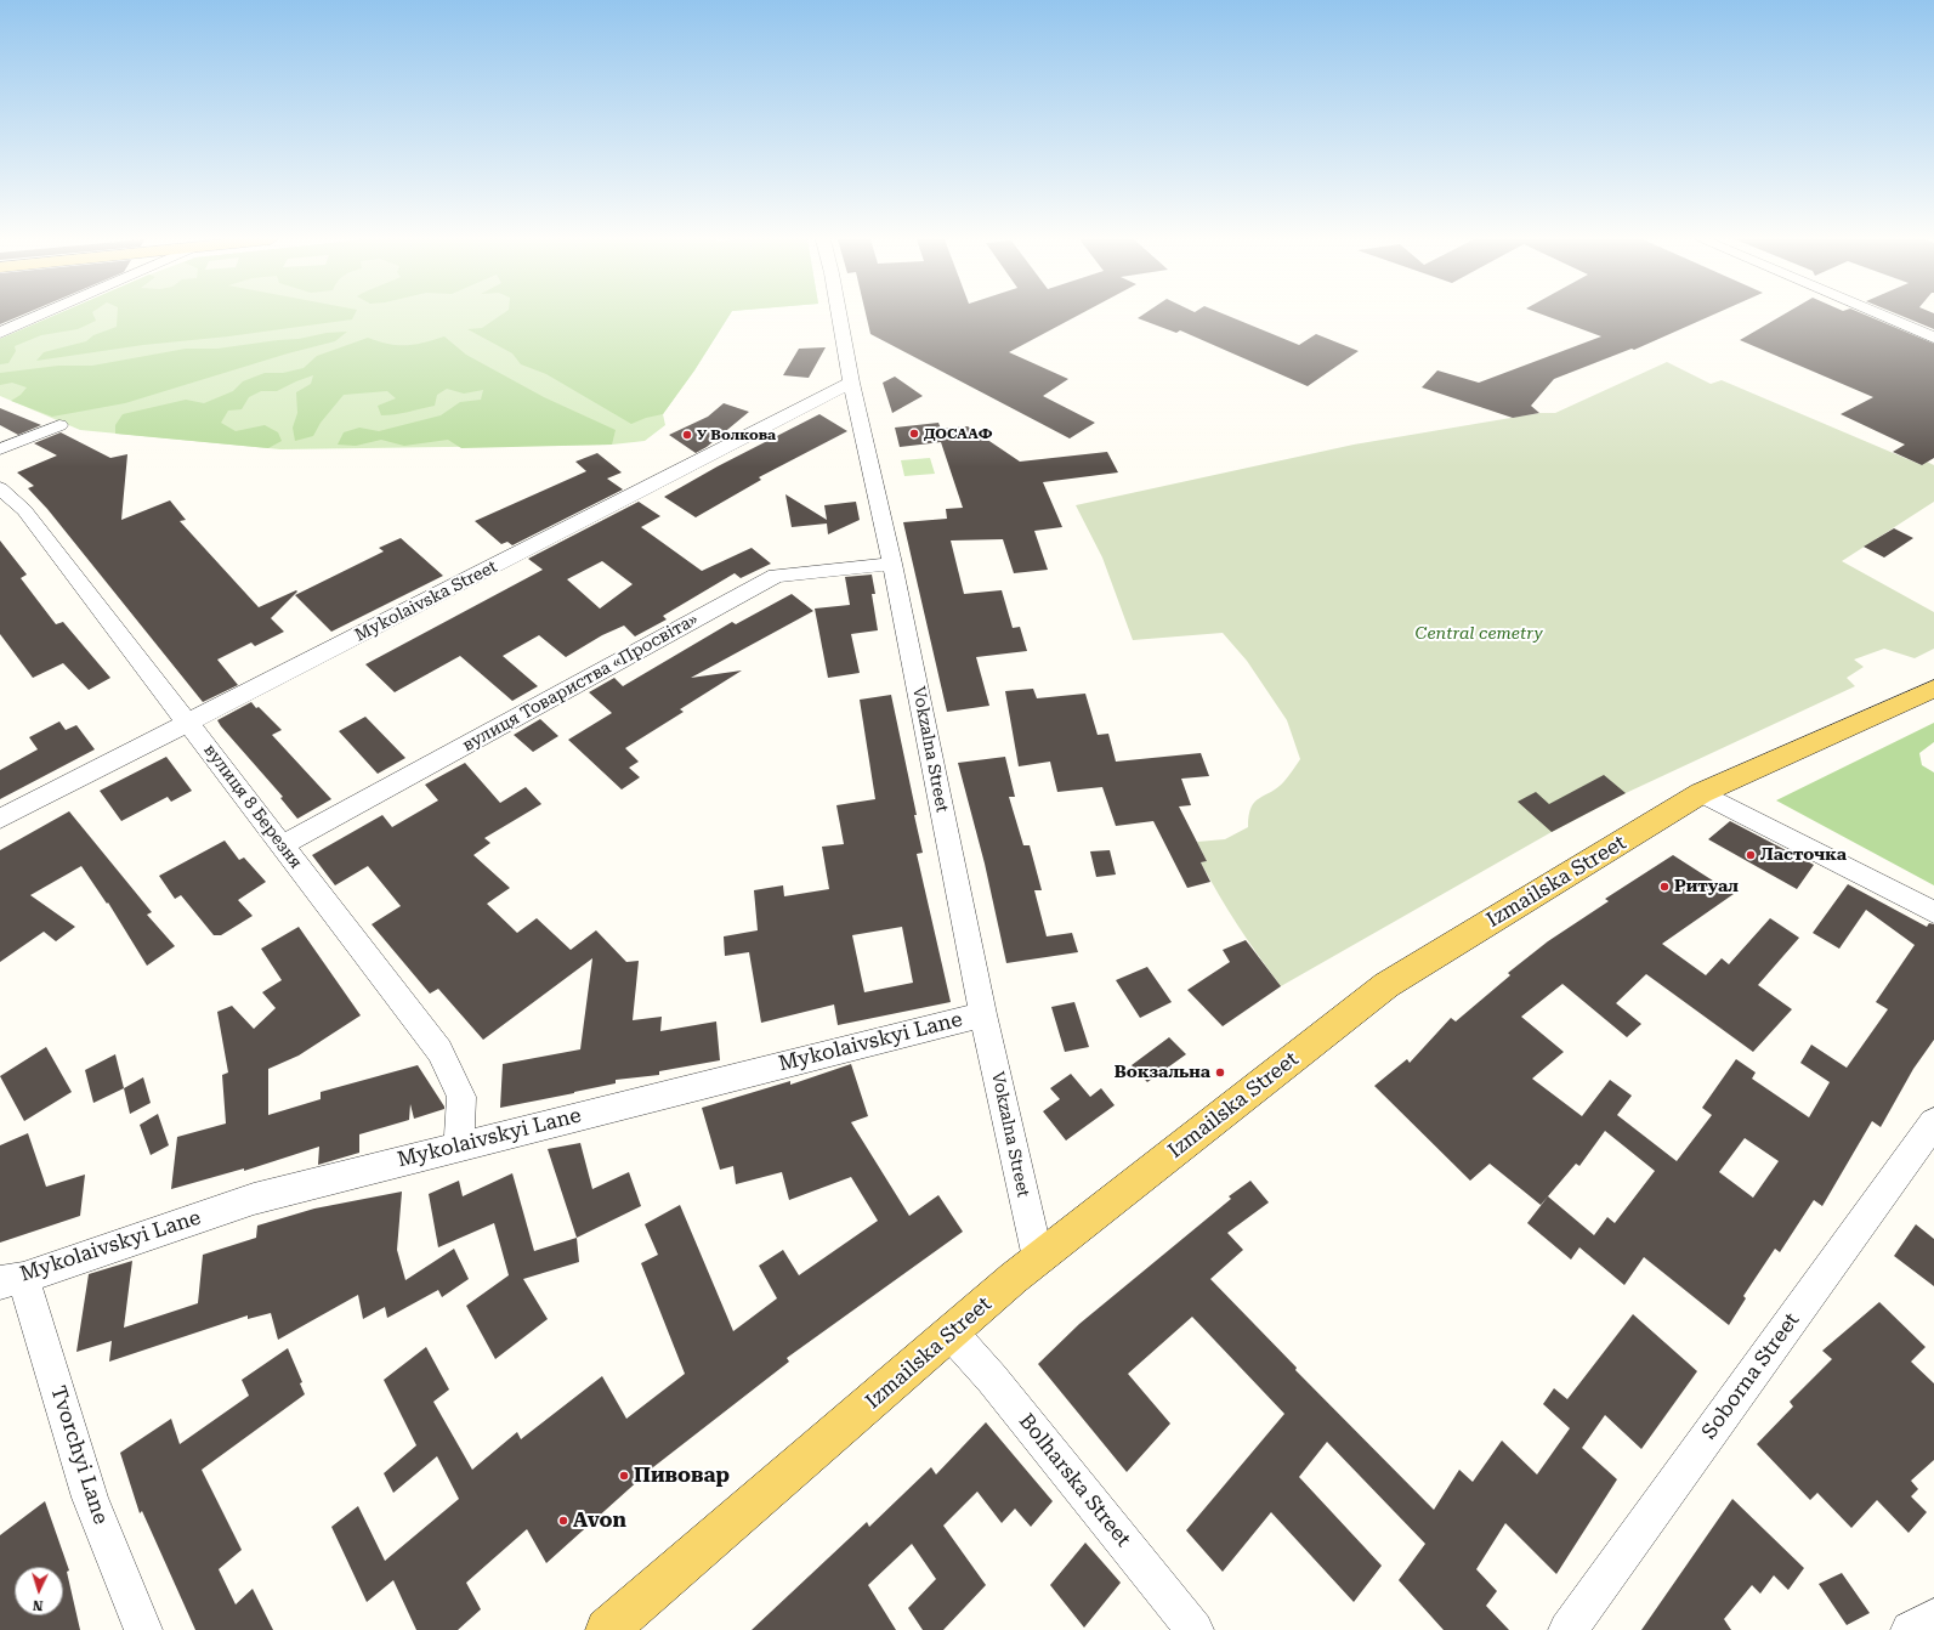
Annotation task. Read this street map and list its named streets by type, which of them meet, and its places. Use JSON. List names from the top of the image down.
{
  "streets": {
    "main road": ["Izmailska Street"],
    "street": [
      "Mykolaivska Street",
      "вулиця Товариства «Просвіта»",
      "Vokzalna Street",
      "вулиця 8 Березня",
      "Mykolaivskyi Lane",
      "Soborna Street",
      "Tvorchyi Lane",
      "Bolharska Street"
    ]
  },
  "crossings": [
    ["Mykolaivska Street", "Vokzalna Street"],
    ["Mykolaivska Street", "вулиця 8 Березня"],
    ["вулиця Товариства «Просвіта»", "Vokzalna Street"],
    ["вулиця Товариства «Просвіта»", "вулиця 8 Березня"],
    ["Vokzalna Street", "Izmailska Street"],
    ["Vokzalna Street", "Mykolaivskyi Lane"],
    ["вулиця 8 Березня", "Mykolaivskyi Lane"],
    ["Izmailska Street", "Bolharska Street"],
    ["Mykolaivskyi Lane", "Tvorchyi Lane"]
  ],
  "parks": ["Central cemetry"],
  "places": [
    "ДОСААФ",
    "У Волкова",
    "Ласточка",
    "Ритуал",
    "Вокзальна",
    "Пивовар",
    "Avon"
  ],
  "north": "bottom"
}
